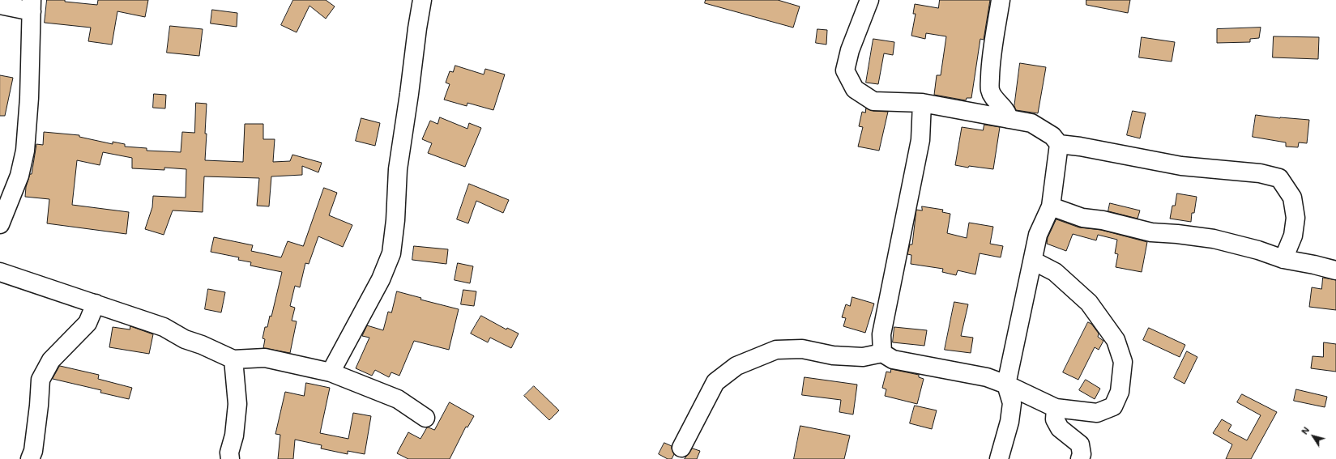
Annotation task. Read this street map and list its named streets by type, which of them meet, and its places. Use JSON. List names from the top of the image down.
{
  "north": "top left"
}
